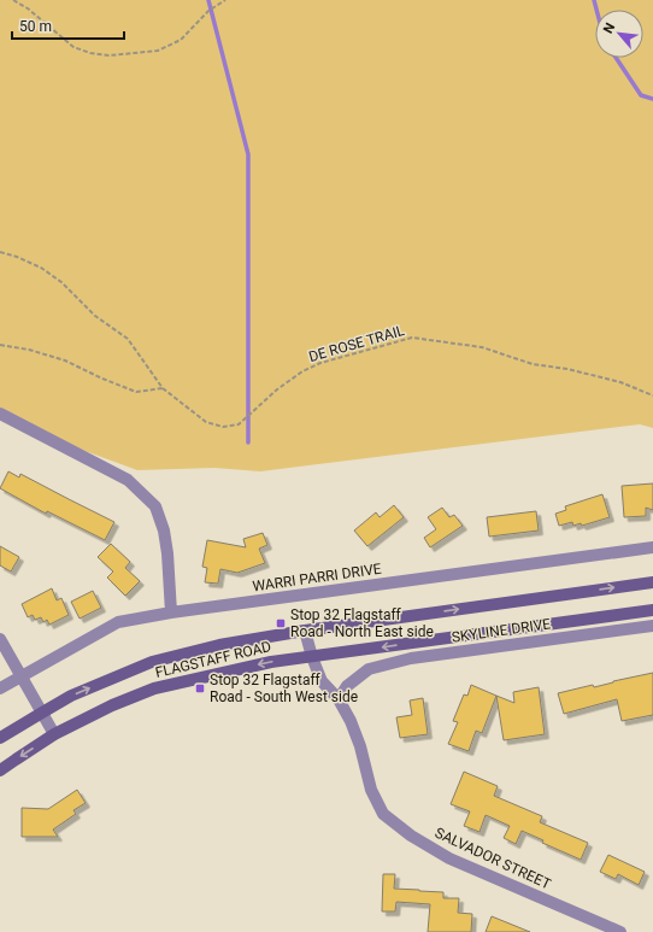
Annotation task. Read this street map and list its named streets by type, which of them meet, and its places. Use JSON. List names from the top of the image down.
{
  "streets": {
    "main road": ["FLAGSTAFF ROAD"],
    "street": ["WARRI PARRI DRIVE", "SKYLINE DRIVE", "SALVADOR STREET"],
    "path": ["DE ROSE TRAIL"]
  },
  "crossings": [
    ["SKYLINE DRIVE", "SALVADOR STREET"],
    ["FLAGSTAFF ROAD", "SALVADOR STREET"]
  ],
  "places": {
    "transit": ["Stop 32 Flagstaff Road - North East side", "Stop 32 Flagstaff Road - South West side"]
  },
  "scale_bar": "50 m",
  "north": "top left"
}
